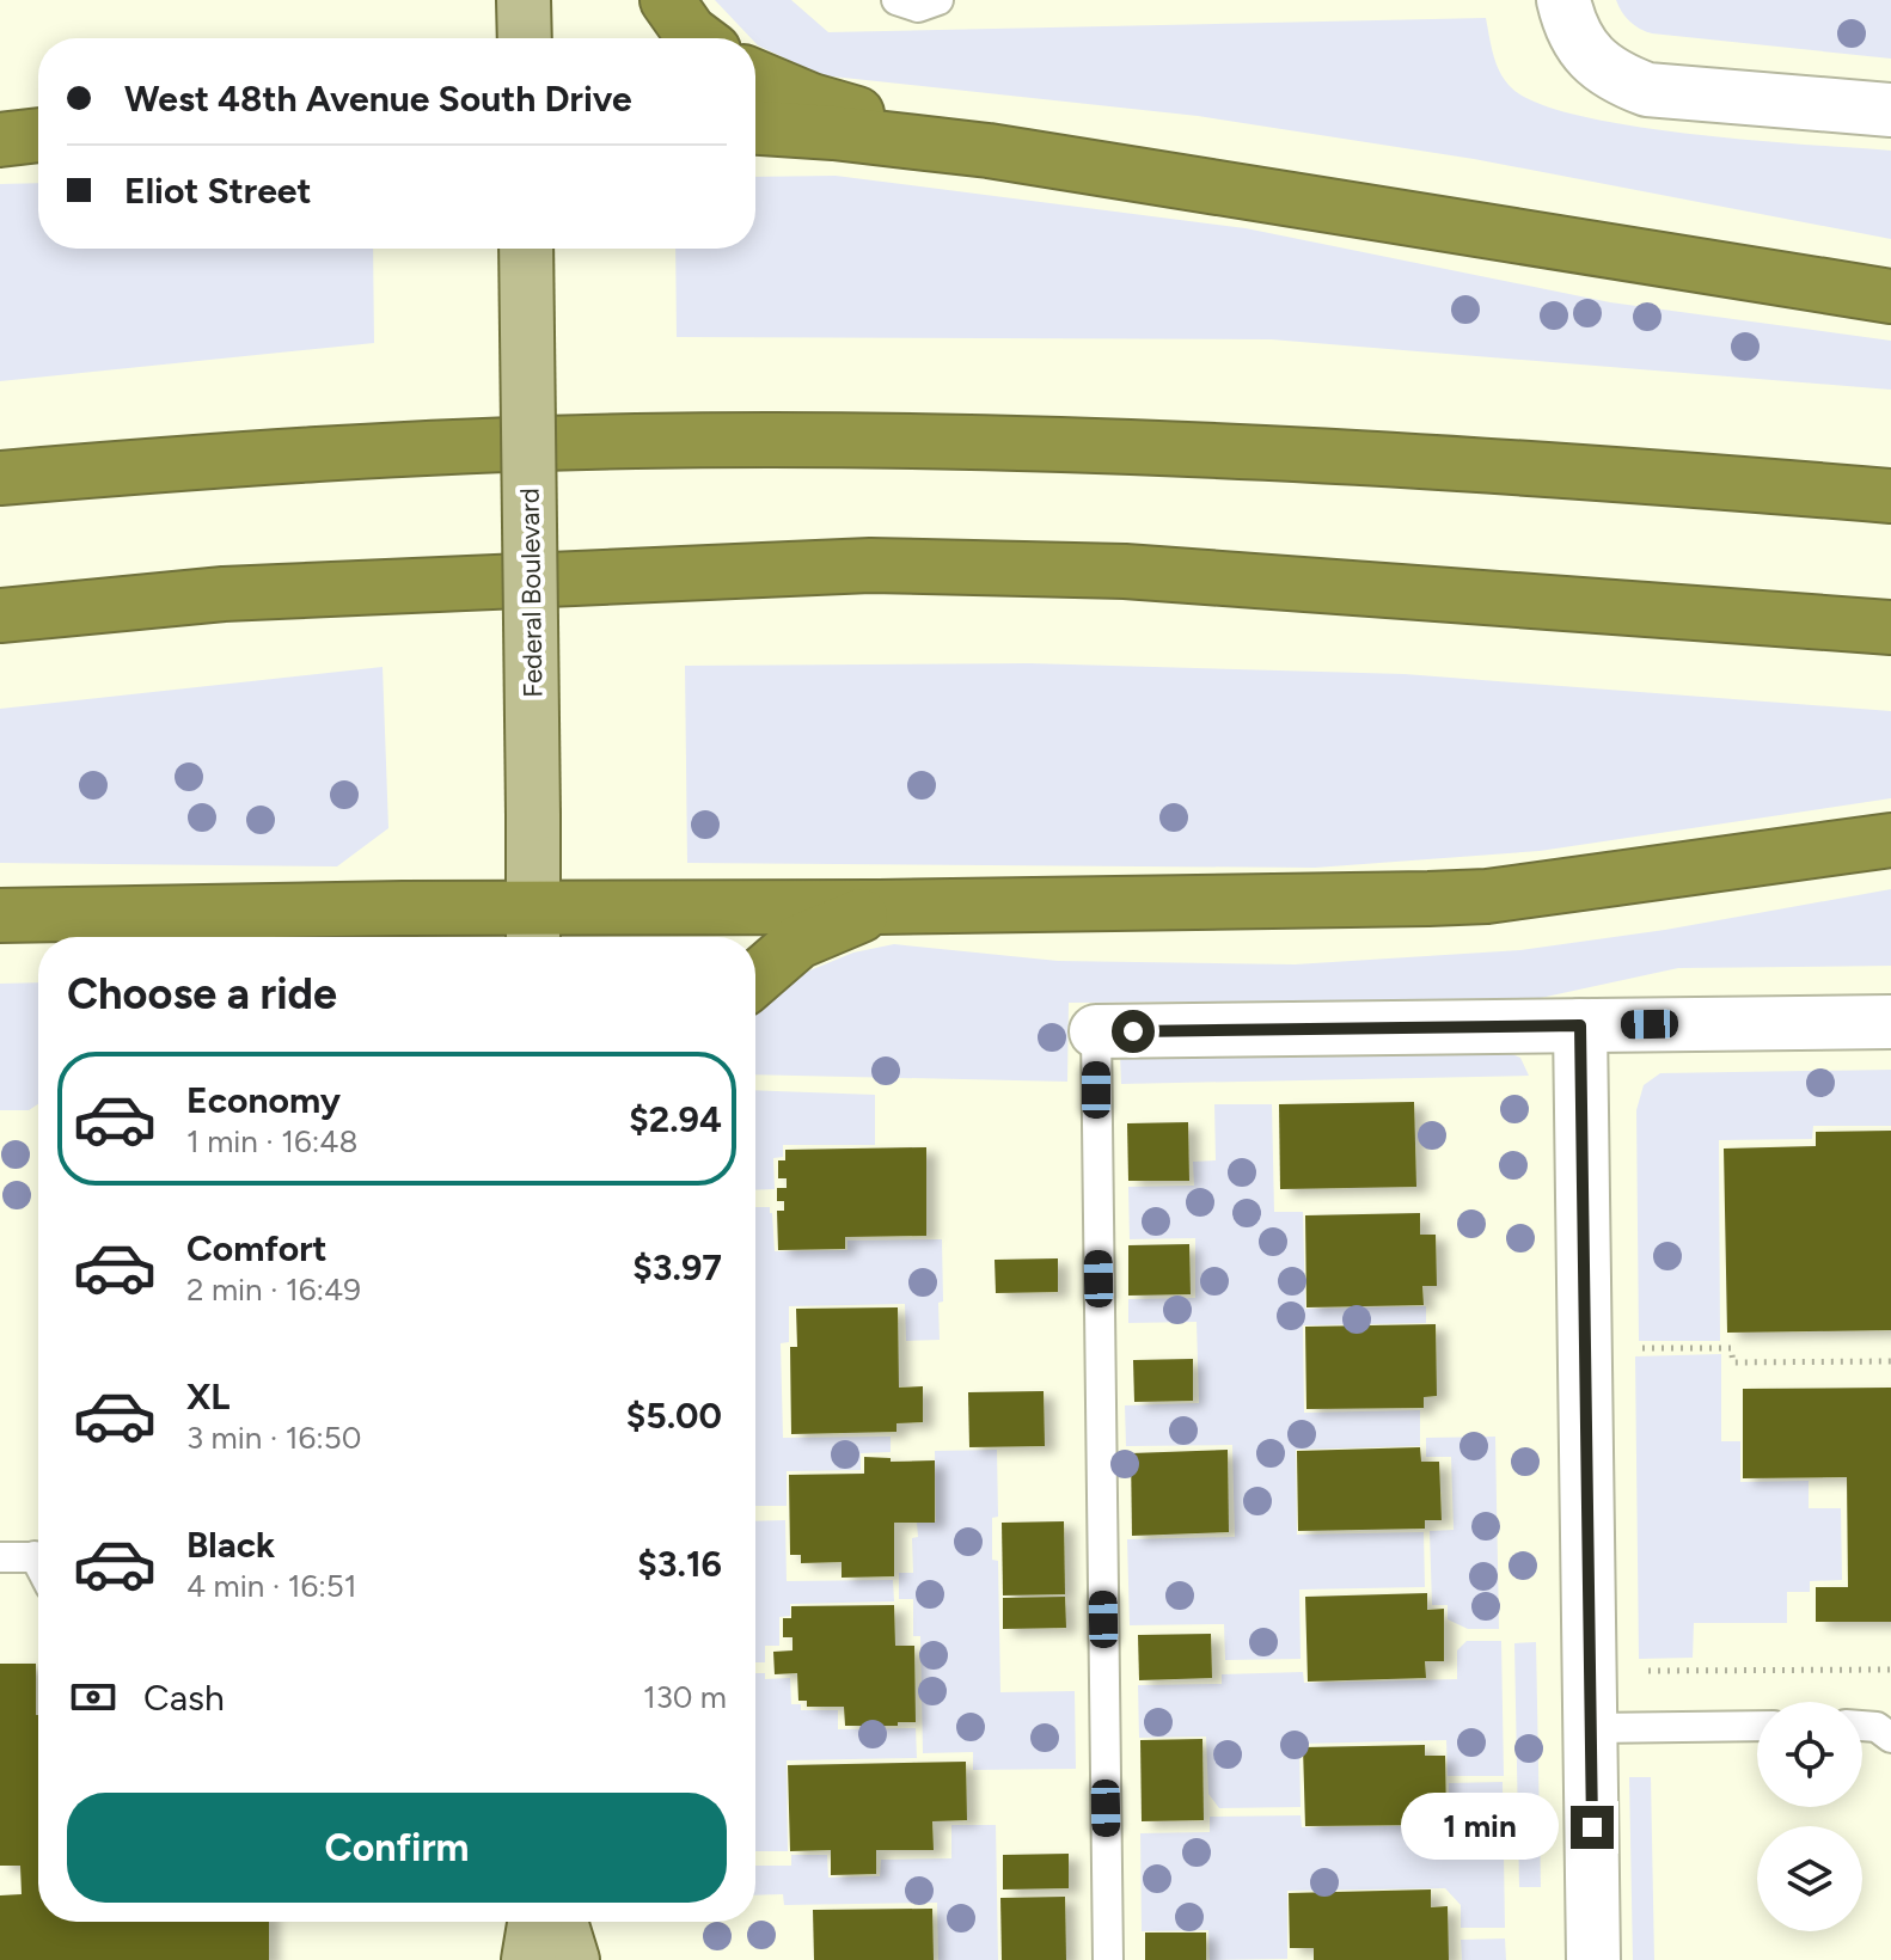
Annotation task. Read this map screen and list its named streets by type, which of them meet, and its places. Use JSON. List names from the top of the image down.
{
  "streets": {
    "main road": ["Federal Boulevard"]
  },
  "page": {
    "banner": ["West 48th Avenue South Drive", "Eliot Street"],
    "heading": "Choose a ride",
    "list": [
      {
        "name": "Economy",
        "note": "1 min · 16:48",
        "value": "$2.94"
      },
      {
        "name": "Comfort",
        "note": "2 min · 16:49",
        "value": "$3.97"
      },
      {
        "name": "XL",
        "note": "3 min · 16:50",
        "value": "$5.00"
      },
      {
        "name": "Black",
        "note": "4 min · 16:51",
        "value": "$3.16"
      }
    ],
    "pay": ["Cash", "130 m"],
    "buttons": "Confirm",
    "bubble": "1 min"
  }
}
